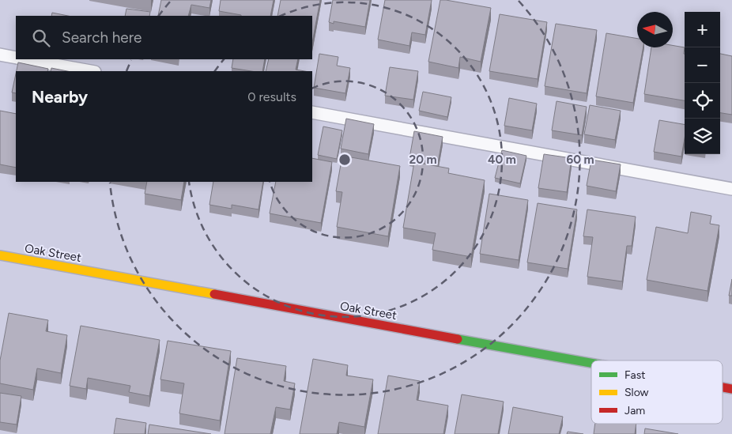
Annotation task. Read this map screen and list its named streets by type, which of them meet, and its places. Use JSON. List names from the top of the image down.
{
  "streets": {
    "street": ["Oak Street"]
  },
  "legend": ["Fast", "Slow", "Jam"],
  "north": "left",
  "page": {
    "map_buttons": ["+", "−"],
    "search": "Search here",
    "heading": ["Nearby", "0 results"]
  },
  "rings": ["20 m", "40 m", "60 m"]
}
